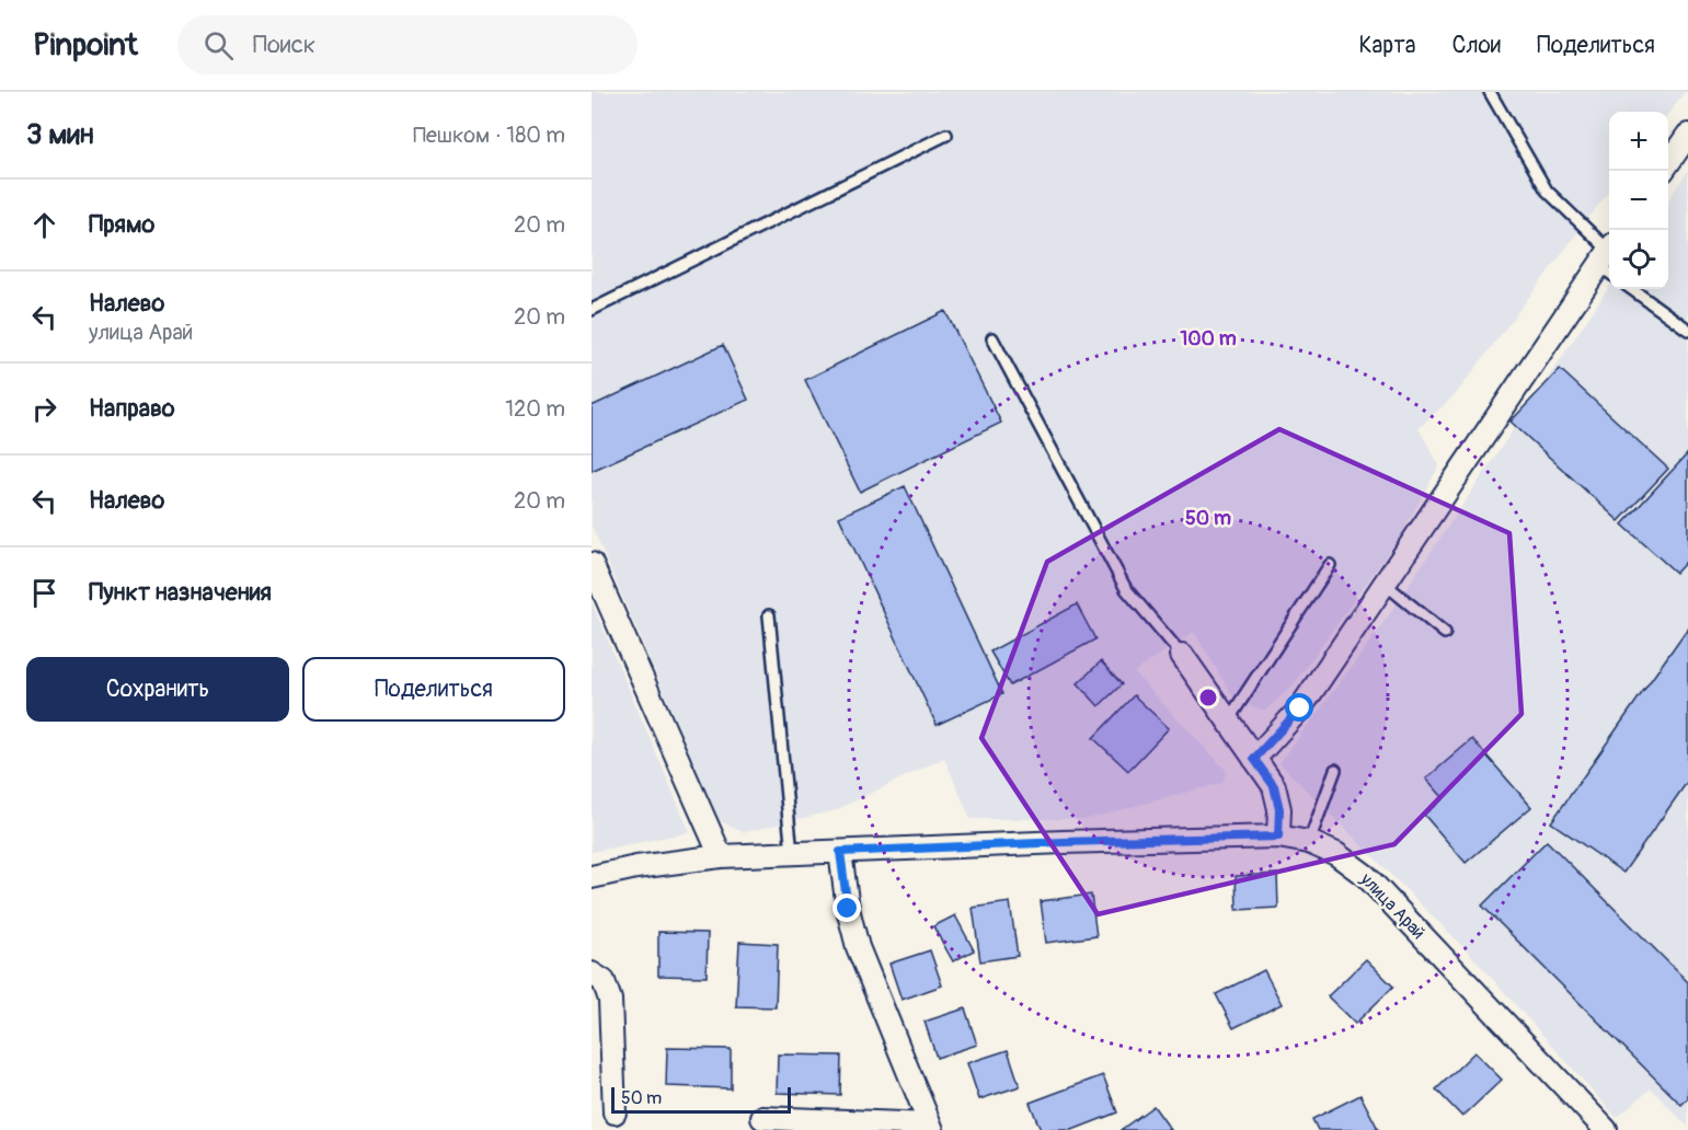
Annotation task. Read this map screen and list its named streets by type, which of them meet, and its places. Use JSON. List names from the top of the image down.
{
  "streets": {
    "street": ["улица Арай"]
  },
  "scale_bar": "50 m",
  "page": {
    "header": "Pinpoint",
    "search": "Поиск",
    "nav": ["Карта", "Слои", "Поделиться"],
    "heading": ["3 мин", "Пешком · 180 m"],
    "map_buttons": ["+", "−"],
    "list": [
      ["Прямо", "20 m"],
      ["Налево", "улица Арай", "20 m"],
      ["Направо", "120 m"],
      ["Налево", "20 m"],
      "Пункт назначения"
    ],
    "buttons": ["Сохранить", "Поделиться"],
    "scale": "50 m"
  },
  "rings": ["100 m", "50 m"]
}
